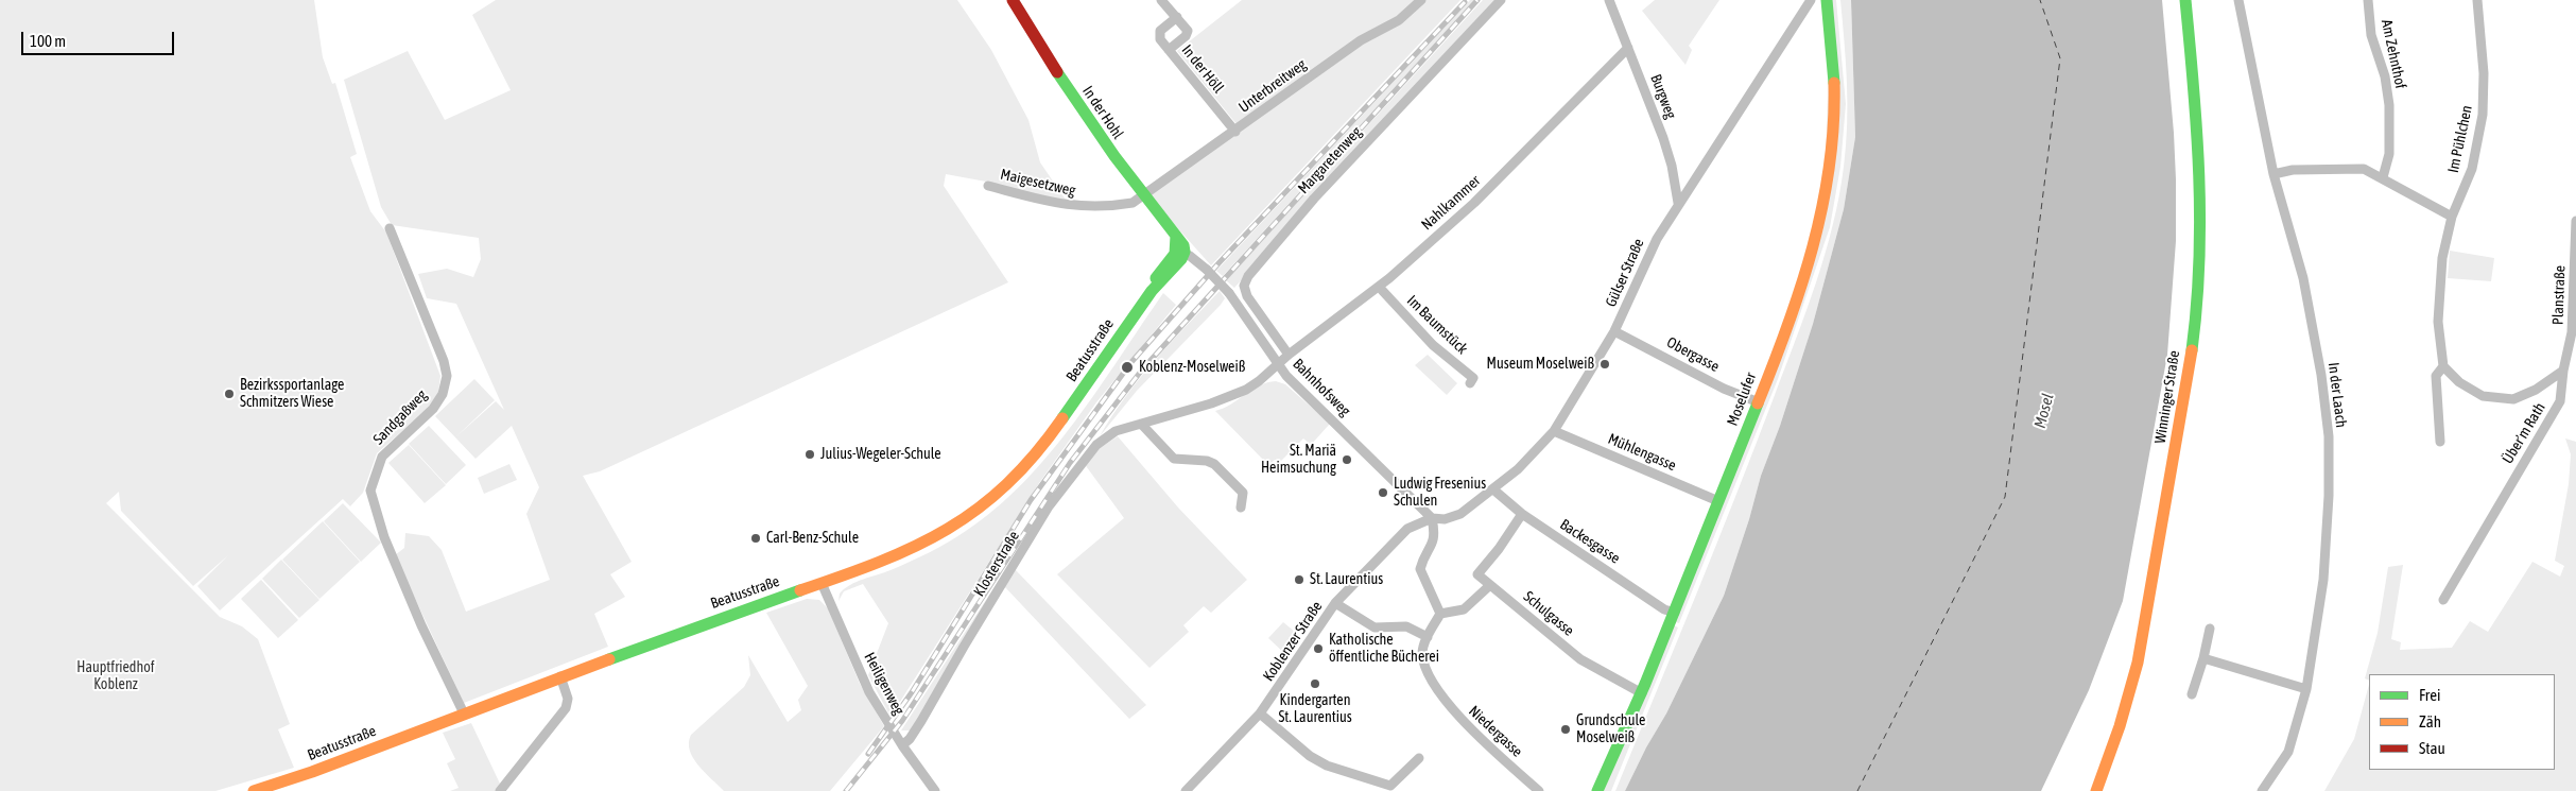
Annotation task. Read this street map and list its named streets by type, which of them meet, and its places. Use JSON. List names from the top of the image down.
{
  "streets": {
    "main road": [
      "In der Hohl",
      "Beatusstraße",
      "Winninger Straße",
      "Moselufer"
    ],
    "street": [
      "Am Zehnthof",
      "In der Höll",
      "Unterbreitweg",
      "Burgweg",
      "Im Pühlchen",
      "Margaretenweg",
      "Maigesetzweg",
      "Nahlkammer",
      "Gülser Straße",
      "Planstraße",
      "Im Baumstück",
      "Obergasse",
      "Bahnhofsweg",
      "In der Laach",
      "Sandgaßweg",
      "Über'm Rath",
      "Mühlengasse",
      "Backesgasse",
      "Klosterstraße",
      "Schulgasse",
      "Koblenzer Straße",
      "Heiligenweg",
      "Niedergasse"
    ]
  },
  "crossings": [
    ["In der Höll", "Unterbreitweg"],
    ["Unterbreitweg", "In der Hohl"],
    ["Unterbreitweg", "Maigesetzweg"],
    ["Burgweg", "Nahlkammer"],
    ["Burgweg", "Gülser Straße"],
    ["In der Hohl", "Maigesetzweg"],
    ["In der Hohl", "Beatusstraße"],
    ["In der Hohl", "Bahnhofsweg"],
    ["Margaretenweg", "Nahlkammer"],
    ["Nahlkammer", "Im Baumstück"],
    ["Nahlkammer", "Bahnhofsweg"],
    ["Nahlkammer", "Klosterstraße"],
    ["Gülser Straße", "Obergasse"],
    ["Gülser Straße", "Bahnhofsweg"],
    ["Gülser Straße", "Mühlengasse"],
    ["Gülser Straße", "Backesgasse"],
    ["Gülser Straße", "Koblenzer Straße"],
    ["Planstraße", "Über'm Rath"],
    ["Beatusstraße", "Bahnhofsweg"],
    ["Beatusstraße", "Sandgaßweg"],
    ["Beatusstraße", "Heiligenweg"],
    ["Obergasse", "Moselufer"],
    ["Bahnhofsweg", "Klosterstraße"],
    ["Bahnhofsweg", "Koblenzer Straße"],
    ["Moselufer", "Mühlengasse"],
    ["Moselufer", "Backesgasse"],
    ["Moselufer", "Schulgasse"],
    ["Klosterstraße", "Heiligenweg"]
  ],
  "water": ["Mosel"],
  "parks": ["Hauptfriedhof Koblenz"],
  "places": [
    "Museum Moselweiß",
    "Koblenz-Moselweiß",
    "Bezirkssportanlage Schmitzers Wiese",
    "Julius-Wegeler-Schule",
    "St. Mariä Heimsuchung",
    "Ludwig Fresenius Schulen",
    "Carl-Benz-Schule",
    "St. Laurentius",
    "Katholische öffentliche Bücherei",
    "Kindergarten St. Laurentius",
    "Grundschule Moselweiß"
  ],
  "legend": ["Frei", "Zäh", "Stau"],
  "scale_bar": "100 m"
}
